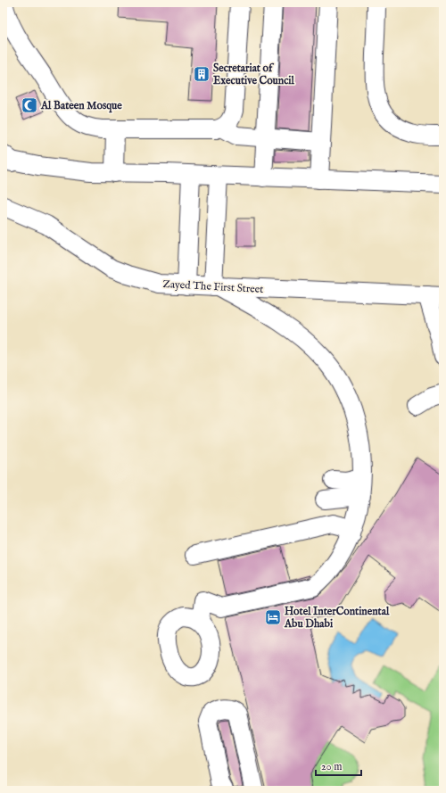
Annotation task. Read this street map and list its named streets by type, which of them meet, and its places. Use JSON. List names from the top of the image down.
{
  "streets": {
    "street": ["Zayed The First Street"]
  },
  "places": {
    "building": ["Secretariat of Executive Council"],
    "mosque": ["Al Bateen Mosque"],
    "hotel": ["Hotel InterContinental Abu Dhabi"]
  },
  "scale_bar": "20 m"
}
